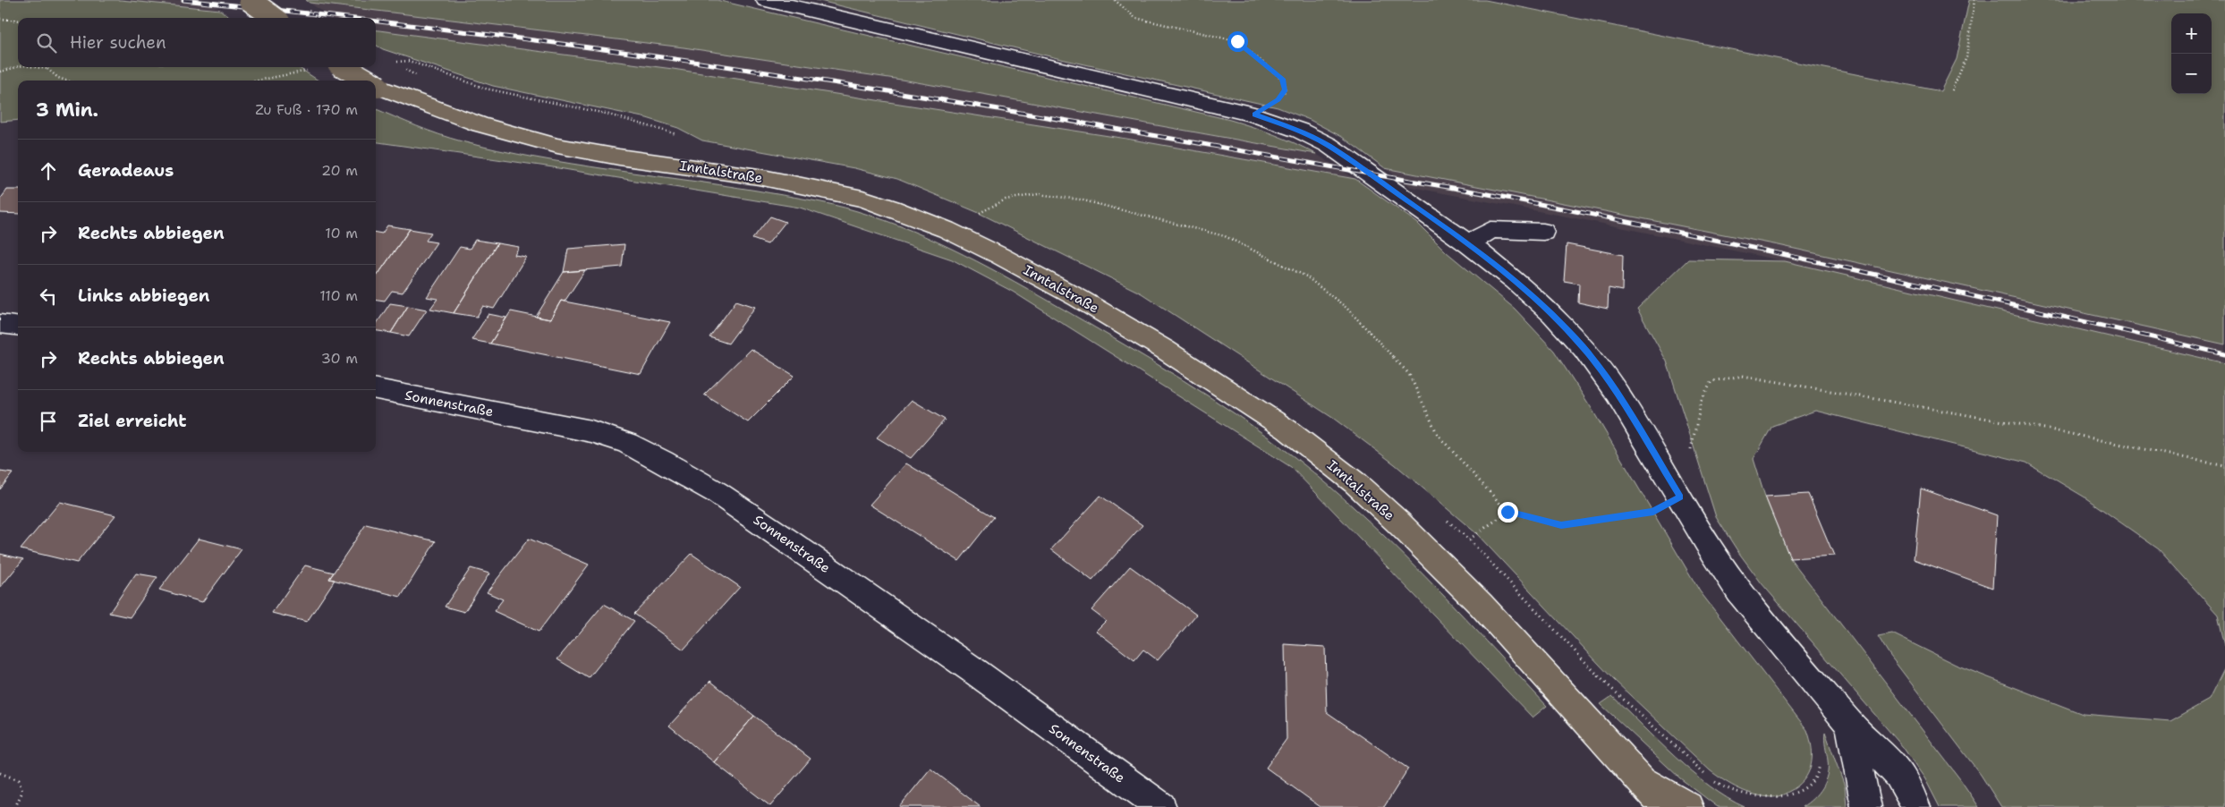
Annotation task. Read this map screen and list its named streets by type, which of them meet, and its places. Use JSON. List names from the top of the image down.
{
  "streets": {
    "main road": ["Inntalstraße"],
    "street": ["Sonnenstraße"]
  },
  "page": {
    "map_buttons": ["+", "−"],
    "search": "Hier suchen",
    "heading": ["3 Min.", "Zu Fuß · 170 m"],
    "list": [
      ["Geradeaus", "20 m"],
      ["Rechts abbiegen", "10 m"],
      ["Links abbiegen", "110 m"],
      ["Rechts abbiegen", "30 m"],
      "Ziel erreicht"
    ]
  }
}
